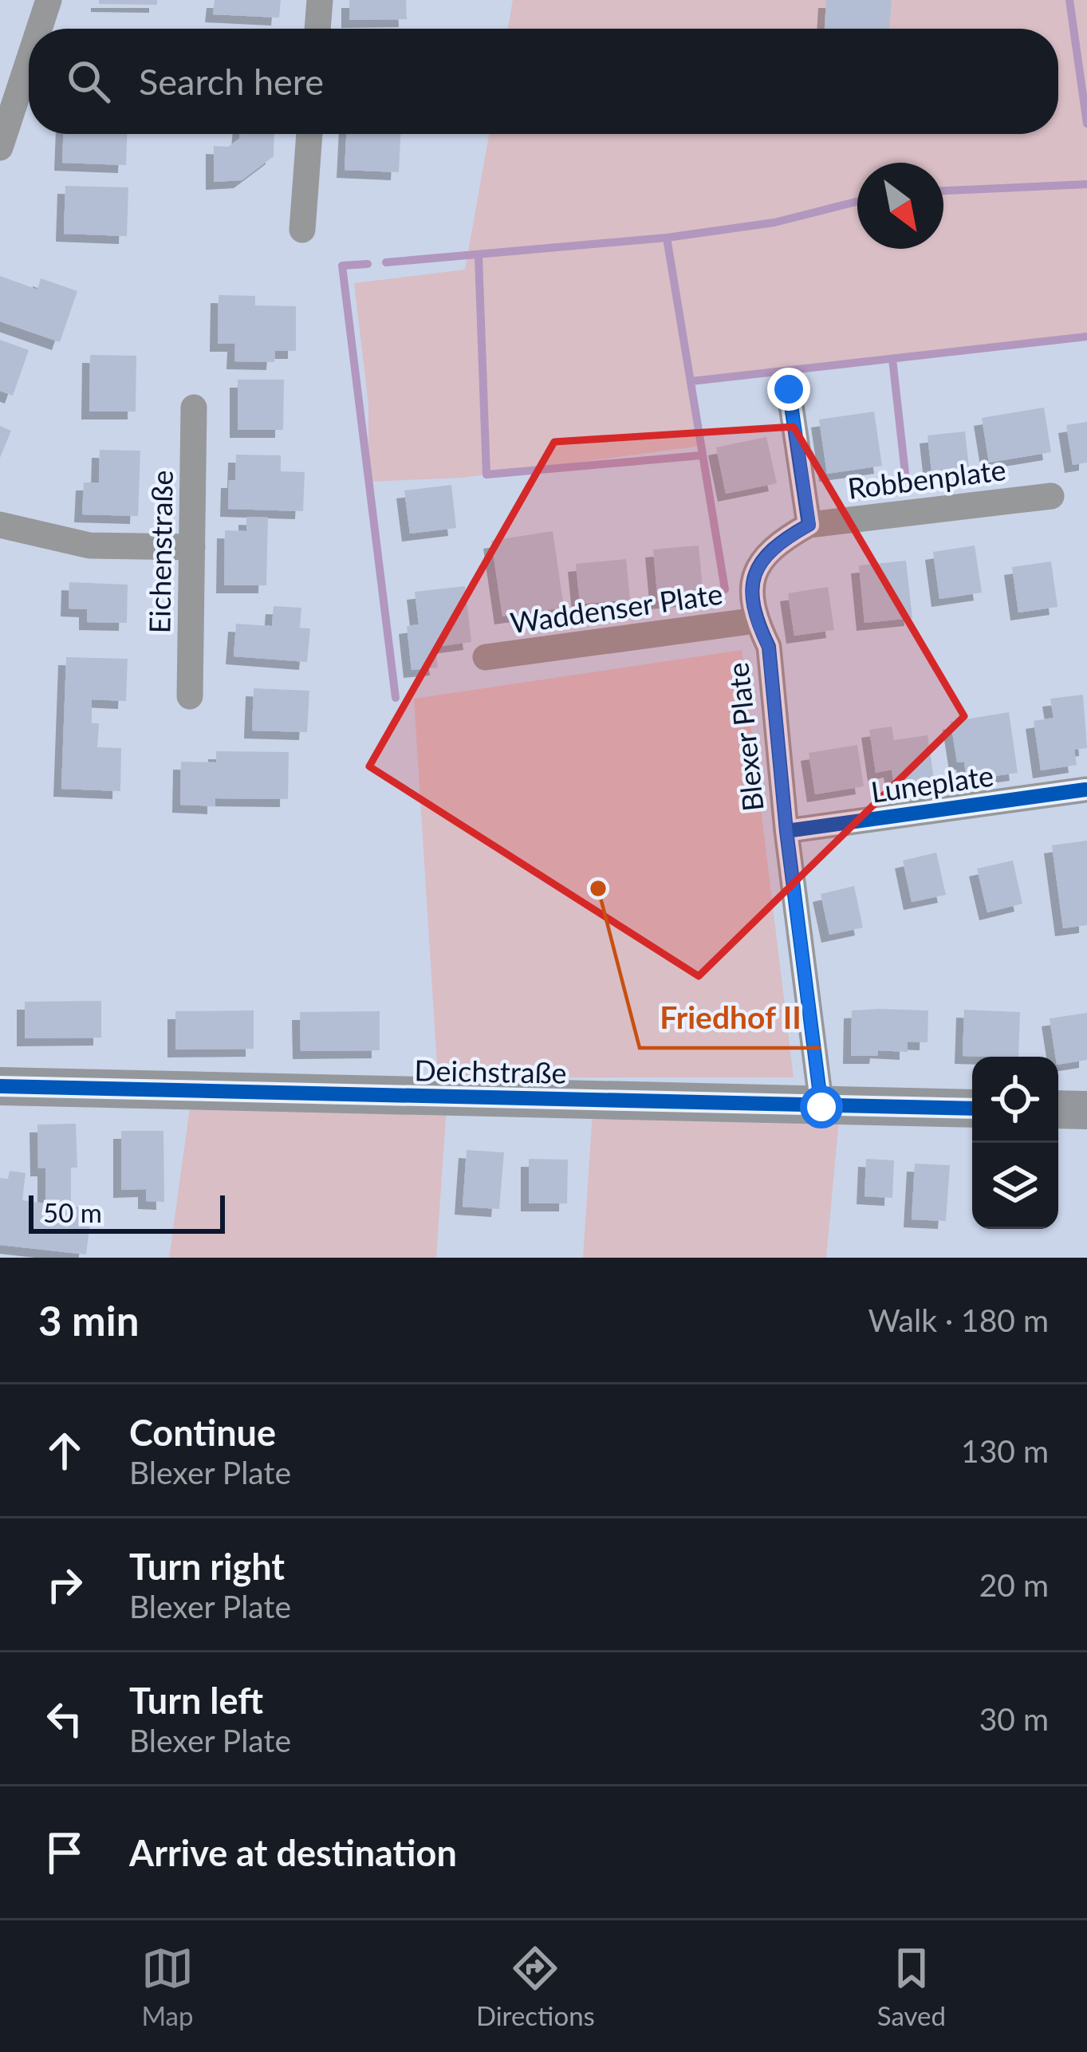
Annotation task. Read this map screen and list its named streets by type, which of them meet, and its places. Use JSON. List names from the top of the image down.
{
  "streets": {
    "street": [
      "Robbenplate",
      "Eichenstraße",
      "Waddenser Plate",
      "Blexer Plate",
      "Luneplate",
      "Deichstraße"
    ]
  },
  "crossings": [
    ["Robbenplate", "Blexer Plate"],
    ["Waddenser Plate", "Blexer Plate"],
    ["Blexer Plate", "Luneplate"],
    ["Blexer Plate", "Deichstraße"]
  ],
  "places": ["Friedhof II"],
  "scale_bar": "50 m",
  "north": "bottom right",
  "page": {
    "search": "Search here",
    "scale": "50 m",
    "heading": ["3 min", "Walk · 180 m"],
    "list": [
      ["Continue", "Blexer Plate", "130 m"],
      ["Turn right", "Blexer Plate", "20 m"],
      ["Turn left", "Blexer Plate", "30 m"],
      "Arrive at destination"
    ],
    "nav": ["Map", "Directions", "Saved"]
  }
}
